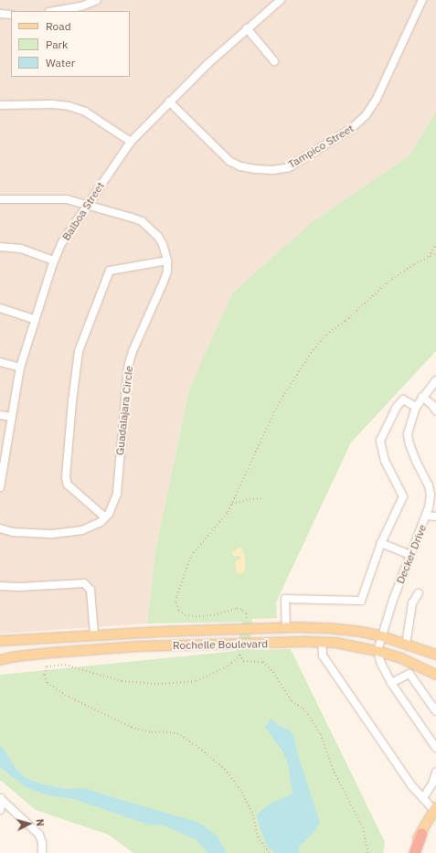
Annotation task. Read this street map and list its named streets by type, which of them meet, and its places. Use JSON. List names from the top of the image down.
{
  "streets": {
    "main road": ["Rochelle Boulevard"],
    "street": [
      "Tampico Street",
      "Balboa Street",
      "Guadalajara Circle",
      "Decker Drive"
    ]
  },
  "crossings": [
    ["Tampico Street", "Balboa Street"],
    ["Balboa Street", "Guadalajara Circle"],
    ["Decker Drive", "Rochelle Boulevard"]
  ],
  "legend": ["Road", "Park", "Water"],
  "north": "right"
}
